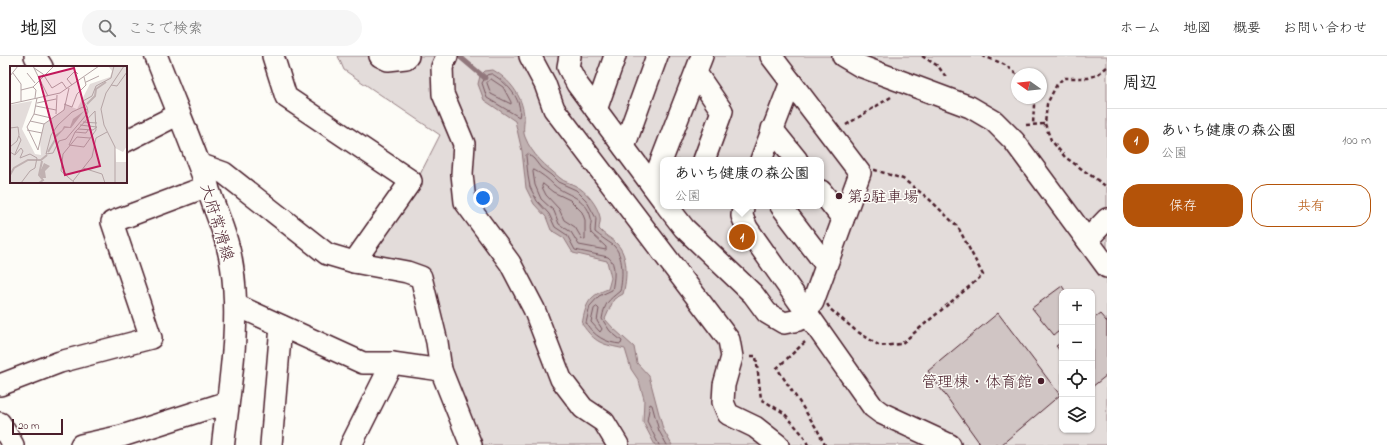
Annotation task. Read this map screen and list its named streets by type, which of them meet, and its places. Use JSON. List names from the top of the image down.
{
  "streets": {
    "main road": ["大府常滑線"]
  },
  "places": ["第2駐車場", "管理棟・体育館"],
  "scale_bar": "20 m",
  "north": "left",
  "page": {
    "header": "地図",
    "search": "ここで検索",
    "nav": [
      "ホーム",
      "地図",
      "概要",
      "お問い合わせ"
    ],
    "heading": "周辺",
    "list": [
      {
        "mark": "1",
        "name": "あいち健康の森公園",
        "note": "公園",
        "value": "100 m"
      }
    ],
    "popup": ["あいち健康の森公園", "公園"],
    "buttons": ["保存", "共有"],
    "pins": "1",
    "map_buttons": ["+", "−"],
    "scale": "20 m"
  }
}
